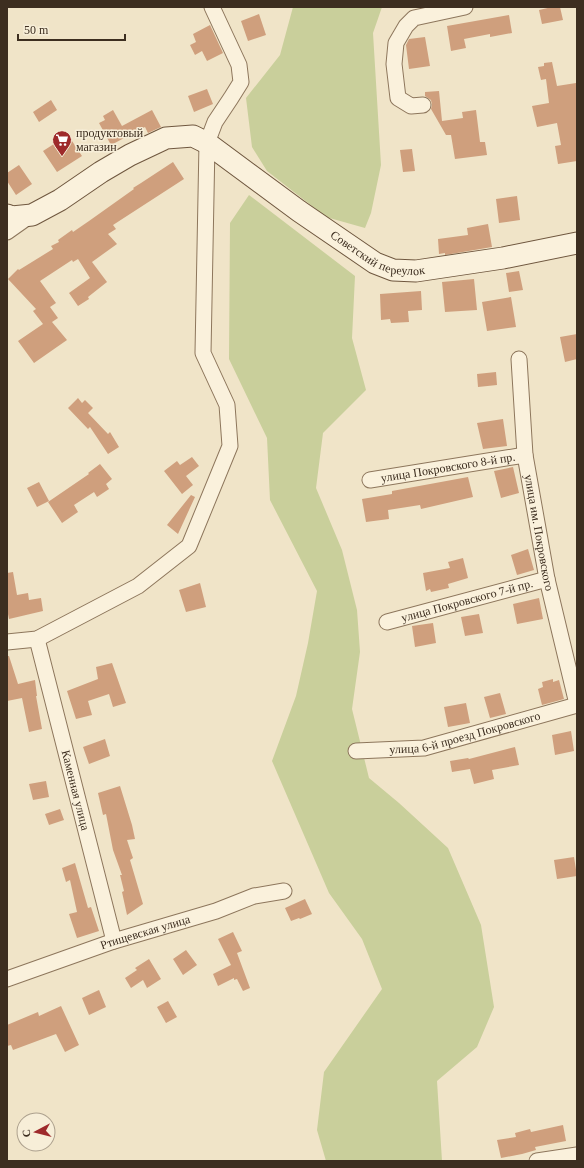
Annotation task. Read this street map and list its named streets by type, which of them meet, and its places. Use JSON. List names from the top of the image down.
{
  "streets": {
    "street": [
      "Советский переулок",
      "улица Покровского 8-й пр.",
      "улица им. Покровского",
      "улица Покровского 7-й пр.",
      "улица 6-й проезд Покровского",
      "Каменная улица",
      "Ртищевская улица"
    ]
  },
  "crossings": [
    ["улица Покровского 8-й пр.", "улица им. Покровского"],
    ["улица им. Покровского", "улица Покровского 7-й пр."],
    ["улица им. Покровского", "улица 6-й проезд Покровского"],
    ["Каменная улица", "Ртищевская улица"]
  ],
  "places": {
    "supermarket": ["продуктовый магазин"]
  },
  "scale_bar": "50 m",
  "north": "left"
}
